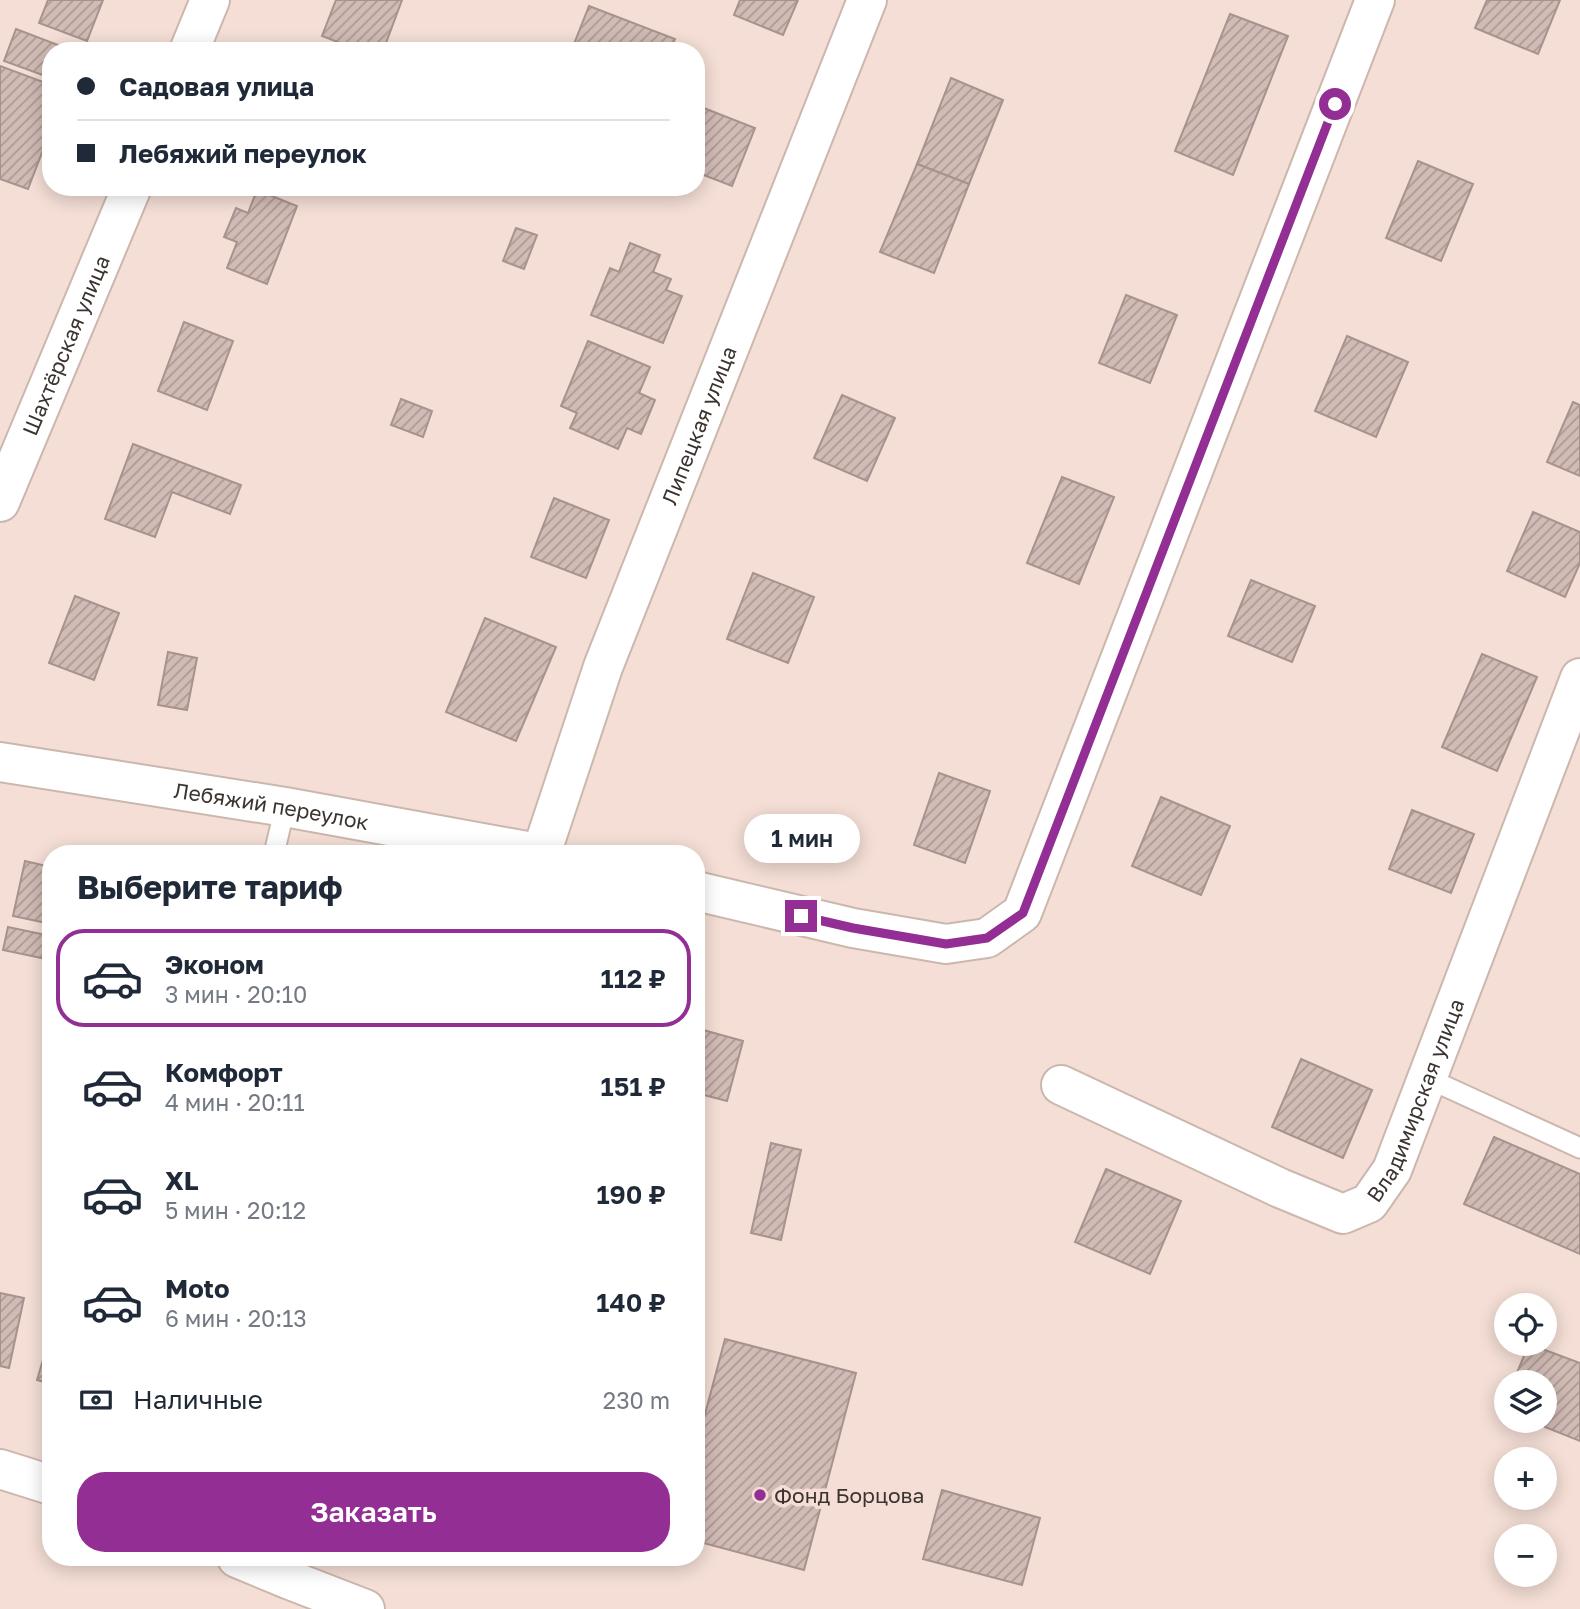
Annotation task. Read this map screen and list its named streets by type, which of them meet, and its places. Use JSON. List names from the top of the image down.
{
  "streets": {
    "street": [
      "Шахтёрская улица",
      "Липецкая улица",
      "Лебяжий переулок",
      "Владимирская улица"
    ]
  },
  "places": ["Фонд Борцова"],
  "page": {
    "banner": ["Садовая улица", "Лебяжий переулок"],
    "bubble": "1 мин",
    "heading": "Выберите тариф",
    "list": [
      {
        "name": "Эконом",
        "note": "3 мин · 20:10",
        "value": "112 ₽"
      },
      {
        "name": "Комфорт",
        "note": "4 мин · 20:11",
        "value": "151 ₽"
      },
      {
        "name": "XL",
        "note": "5 мин · 20:12",
        "value": "190 ₽"
      },
      {
        "name": "Moto",
        "note": "6 мин · 20:13",
        "value": "140 ₽"
      }
    ],
    "map_buttons": ["+", "−"],
    "pay": ["Наличные", "230 m"],
    "buttons": "Заказать"
  }
}
